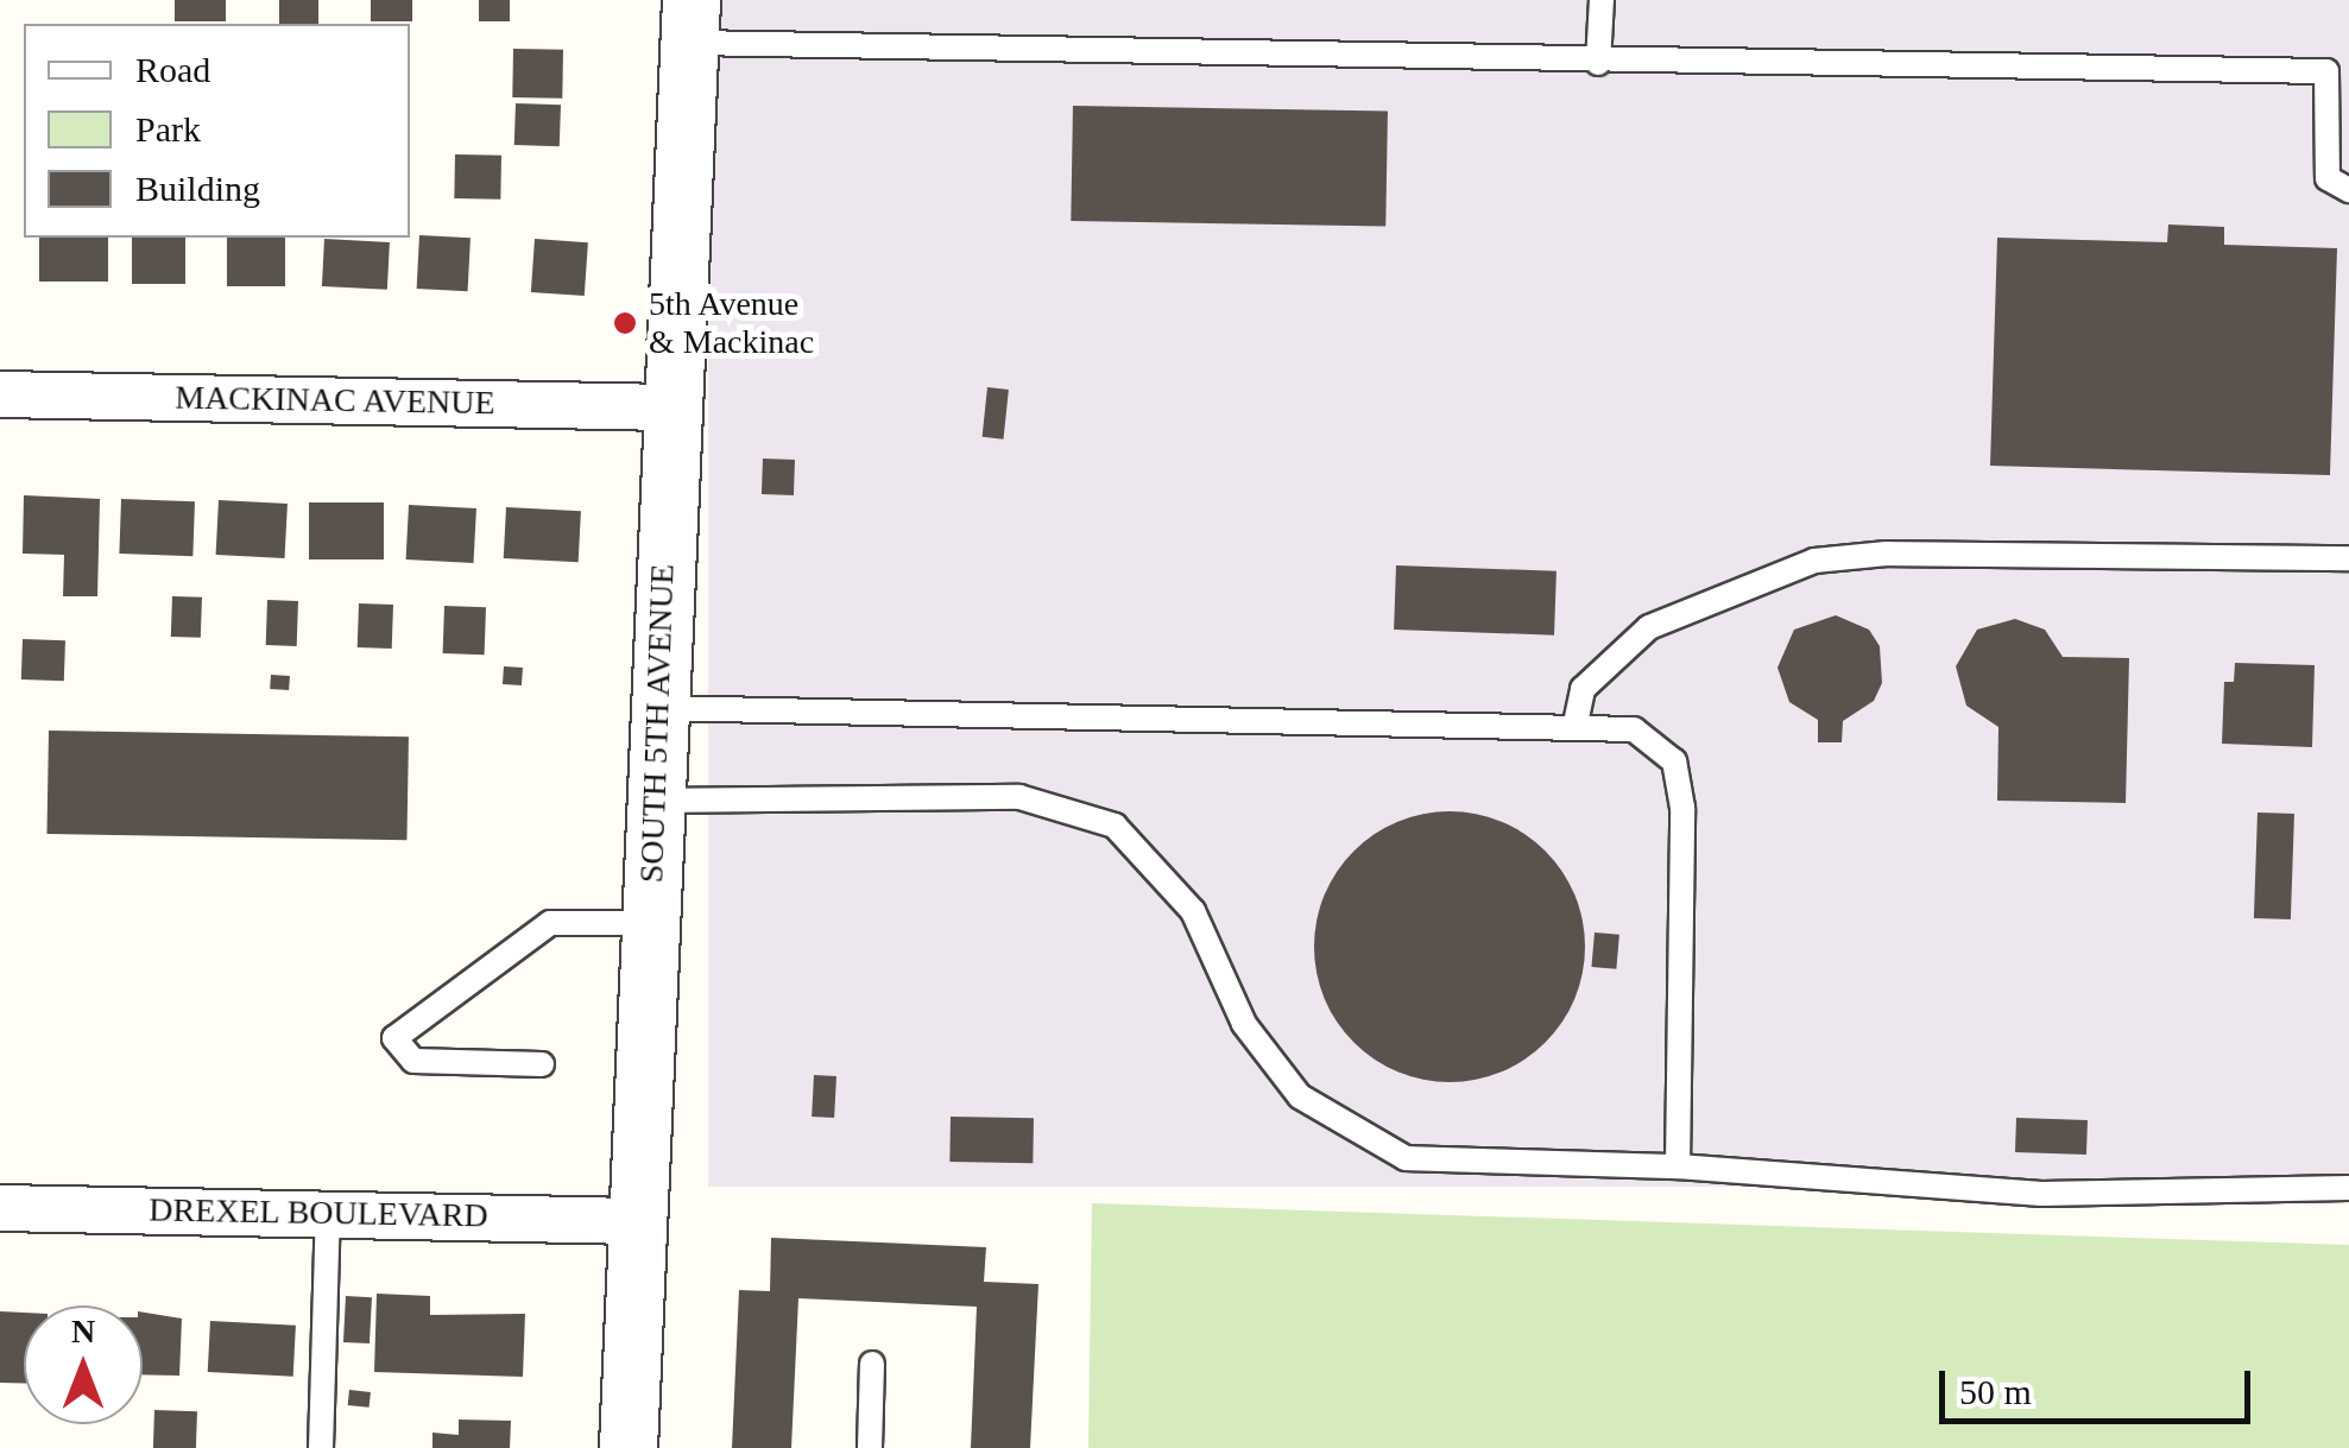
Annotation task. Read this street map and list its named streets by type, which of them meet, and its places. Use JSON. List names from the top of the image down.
{
  "streets": {
    "street": ["MACKINAC AVENUE", "SOUTH 5TH AVENUE", "DREXEL BOULEVARD"]
  },
  "crossings": [
    ["MACKINAC AVENUE", "SOUTH 5TH AVENUE"],
    ["SOUTH 5TH AVENUE", "DREXEL BOULEVARD"]
  ],
  "places": ["5th Avenue & Mackinac"],
  "legend": ["Road", "Park", "Building"],
  "scale_bar": "50 m",
  "north": "top"
}
